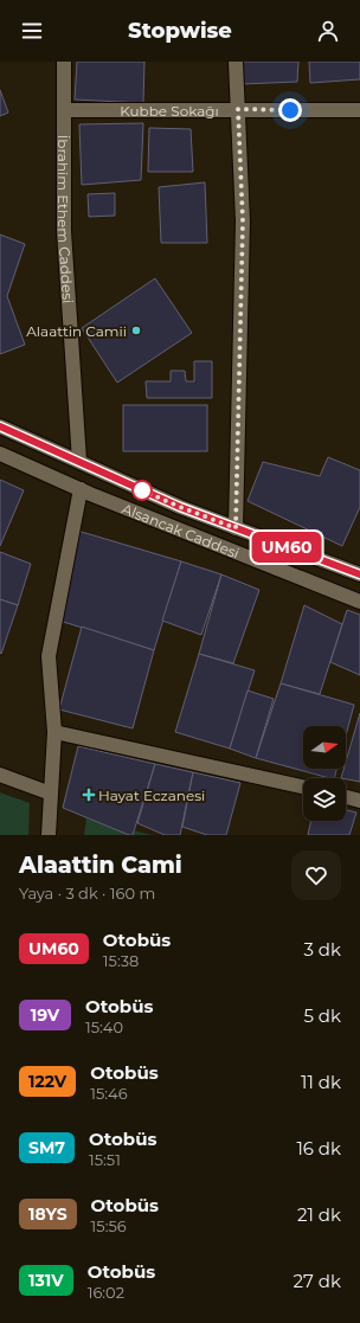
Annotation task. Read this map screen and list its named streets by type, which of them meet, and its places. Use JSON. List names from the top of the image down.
{
  "streets": {
    "street": ["Kubbe Sokağı", "İbrahim Ethem Caddesi", "Alsancak Caddesi"]
  },
  "crossings": [
    ["Kubbe Sokağı", "İbrahim Ethem Caddesi"],
    ["İbrahim Ethem Caddesi", "Alsancak Caddesi"]
  ],
  "places": {
    "other": ["Alaattin Camii"],
    "health": ["Hayat Eczanesi"]
  },
  "lines": ["bus line UM60"],
  "north": "right",
  "page": {
    "header": "Stopwise",
    "on_map": "UM60",
    "heading": ["Alaattin Cami", "Yaya · 3 dk · 160 m"],
    "list": [
      {
        "mark": "UM60",
        "name": "Otobüs",
        "note": "15:38",
        "value": "3 dk"
      },
      {
        "mark": "19V",
        "name": "Otobüs",
        "note": "15:40",
        "value": "5 dk"
      },
      {
        "mark": "122V",
        "name": "Otobüs",
        "note": "15:46",
        "value": "11 dk"
      },
      {
        "mark": "SM7",
        "name": "Otobüs",
        "note": "15:51",
        "value": "16 dk"
      },
      {
        "mark": "18YS",
        "name": "Otobüs",
        "note": "15:56",
        "value": "21 dk"
      },
      {
        "mark": "131V",
        "name": "Otobüs",
        "note": "16:02",
        "value": "27 dk"
      }
    ]
  }
}
